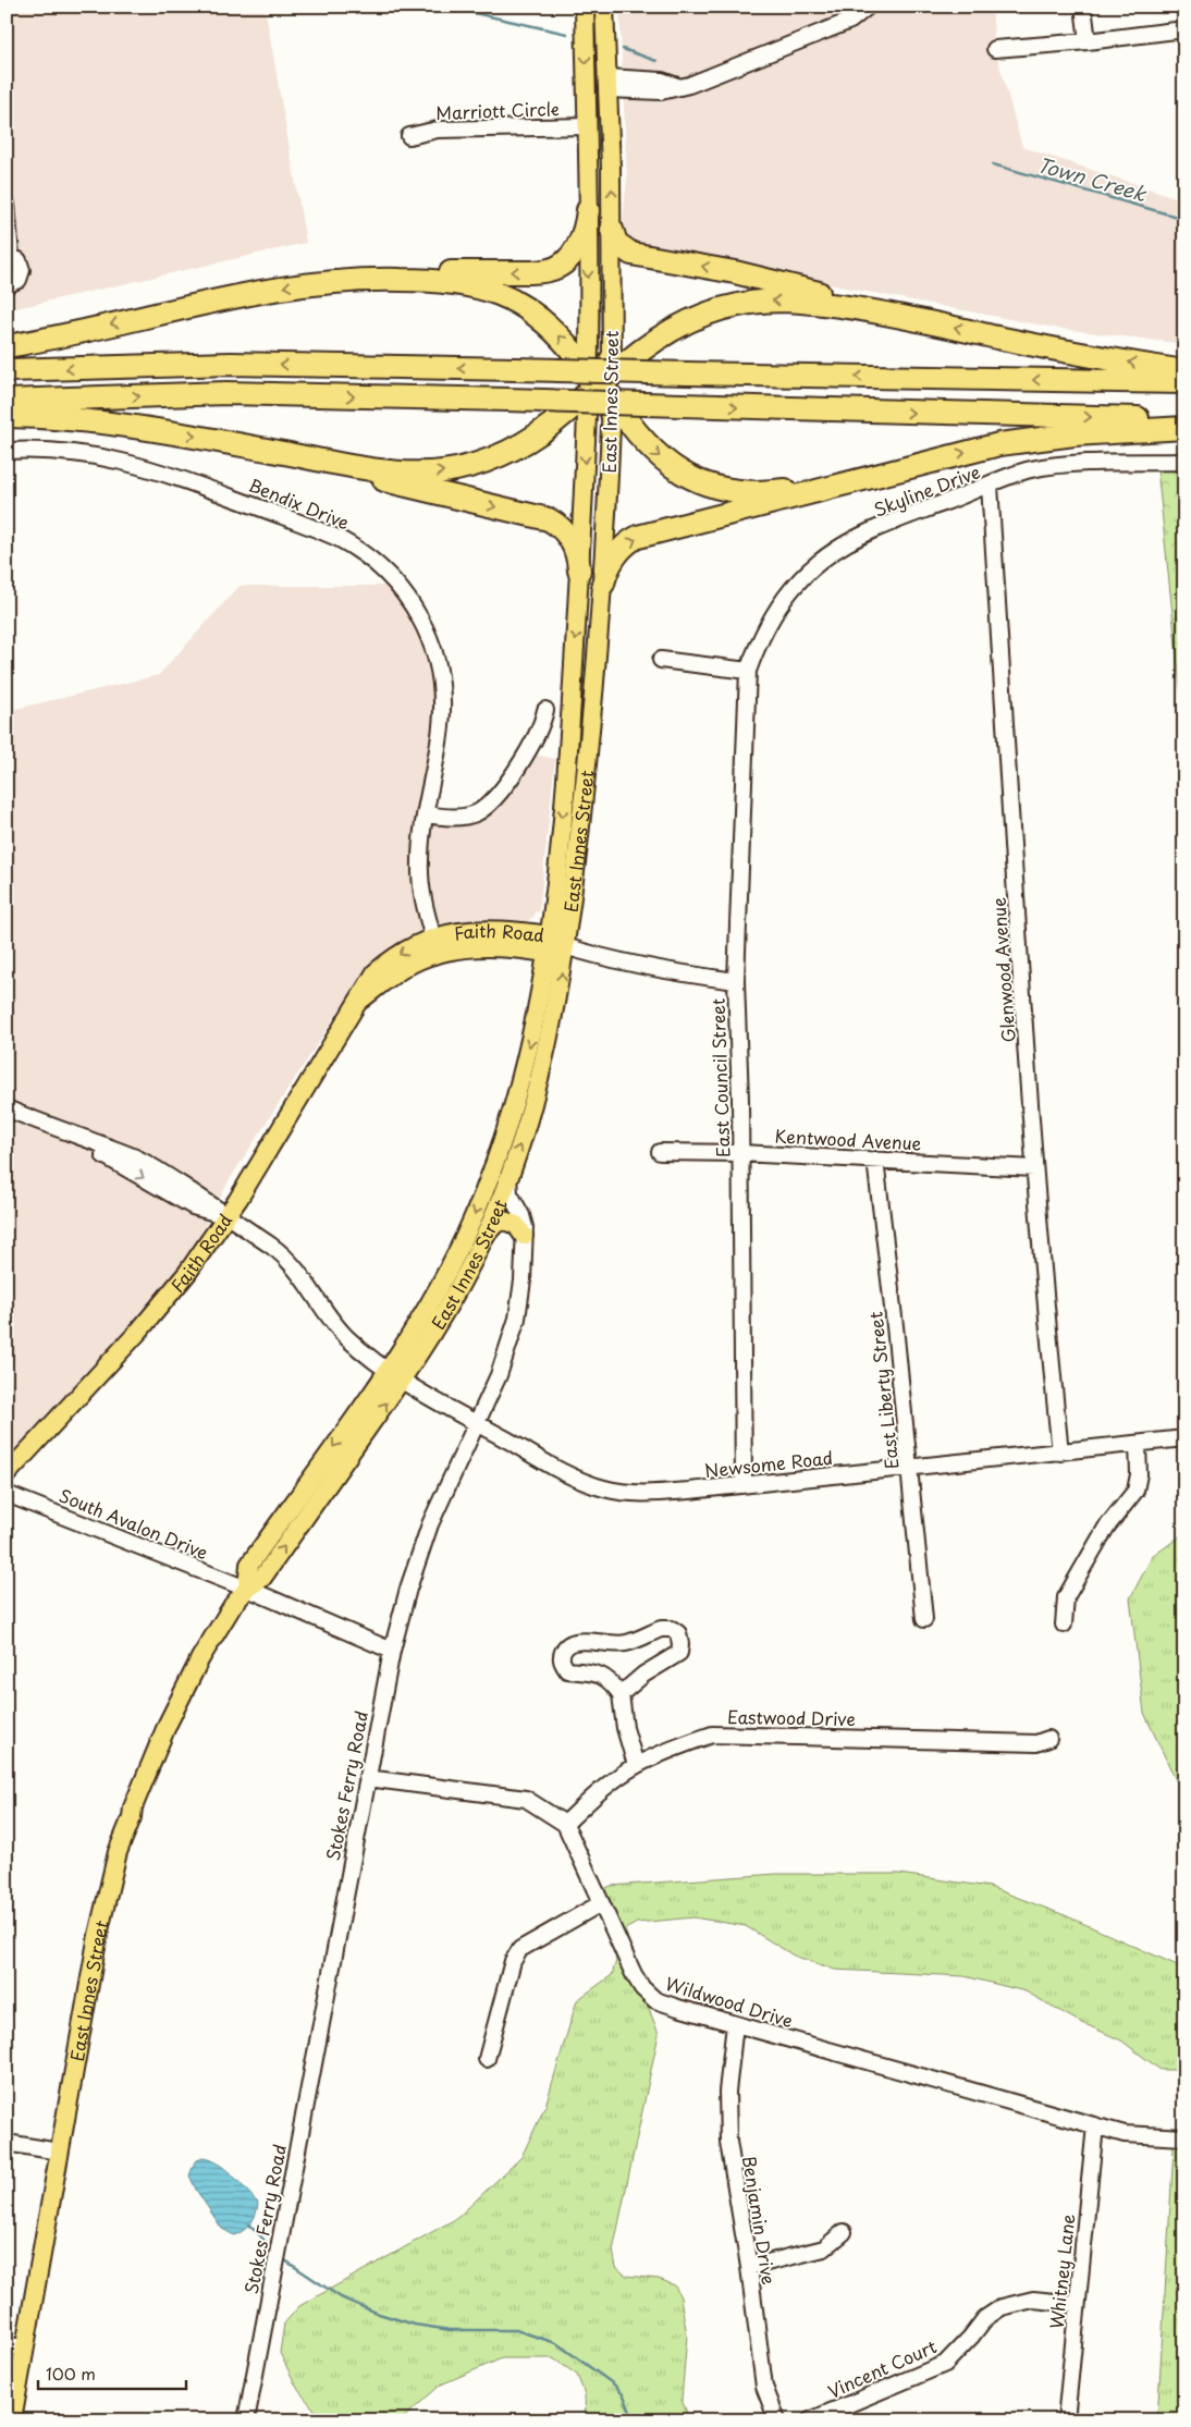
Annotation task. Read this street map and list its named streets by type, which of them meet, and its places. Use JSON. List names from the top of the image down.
{
  "streets": {
    "main road": ["East Innes Street", "Faith Road"],
    "street": [
      "Marriott Circle",
      "Skyline Drive",
      "Bendix Drive",
      "Glenwood Avenue",
      "East Council Street",
      "Kentwood Avenue",
      "East Liberty Street",
      "Newsome Road",
      "South Avalon Drive",
      "Eastwood Drive",
      "Stokes Ferry Road",
      "Wildwood Drive",
      "Benjamin Drive",
      "Whitney Lane",
      "Vincent Court"
    ]
  },
  "crossings": [
    ["Marriott Circle", "East Innes Street"],
    ["East Innes Street", "Faith Road"],
    ["East Innes Street", "Newsome Road"],
    ["East Innes Street", "South Avalon Drive"],
    ["East Innes Street", "Stokes Ferry Road"],
    ["Skyline Drive", "Glenwood Avenue"],
    ["Skyline Drive", "East Council Street"],
    ["Bendix Drive", "Faith Road"],
    ["Faith Road", "East Council Street"],
    ["Faith Road", "Newsome Road"],
    ["Glenwood Avenue", "Kentwood Avenue"],
    ["Glenwood Avenue", "Newsome Road"],
    ["East Council Street", "Kentwood Avenue"],
    ["East Council Street", "Newsome Road"],
    ["Kentwood Avenue", "East Liberty Street"],
    ["East Liberty Street", "Newsome Road"],
    ["Newsome Road", "Stokes Ferry Road"],
    ["South Avalon Drive", "Stokes Ferry Road"],
    ["Eastwood Drive", "Wildwood Drive"],
    ["Wildwood Drive", "Benjamin Drive"],
    ["Wildwood Drive", "Whitney Lane"],
    ["Whitney Lane", "Vincent Court"]
  ],
  "water": ["Town Creek"],
  "scale_bar": "100 m"
}
